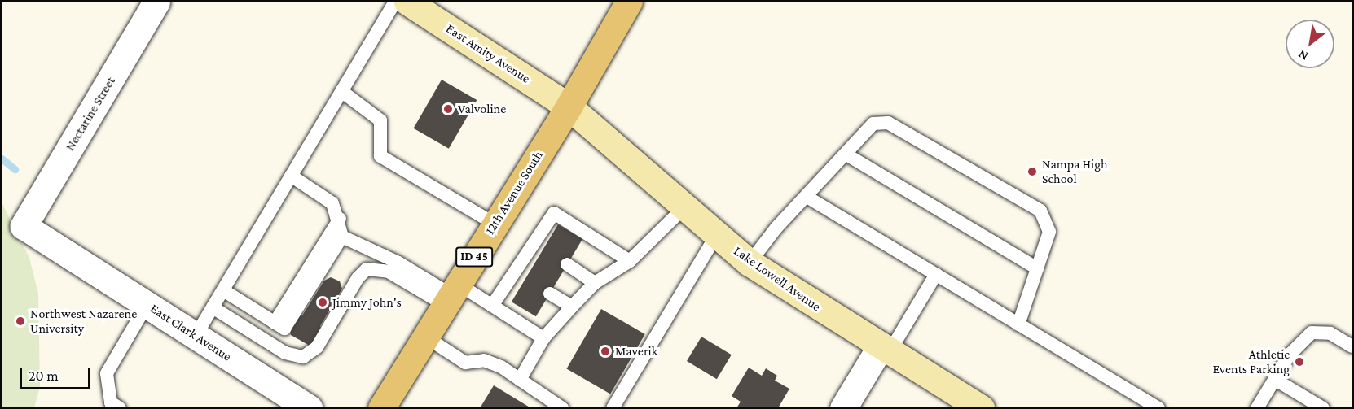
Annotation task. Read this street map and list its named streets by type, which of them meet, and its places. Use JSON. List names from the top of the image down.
{
  "streets": {
    "main road": [
      "East Amity Avenue",
      "12th Avenue South",
      "ID 45",
      "Lake Lowell Avenue"
    ],
    "street": ["Nectarine Street", "East Clark Avenue"]
  },
  "crossings": [
    ["East Amity Avenue", "12th Avenue South"],
    ["East Amity Avenue", "Lake Lowell Avenue"],
    ["Nectarine Street", "East Clark Avenue"],
    ["12th Avenue South", "Lake Lowell Avenue"]
  ],
  "places": [
    "Valvoline",
    "Nampa High School",
    "Jimmy John's",
    "Northwest Nazarene University",
    "Maverik",
    "Athletic Events Parking"
  ],
  "scale_bar": "20 m",
  "north": "bottom left"
}
